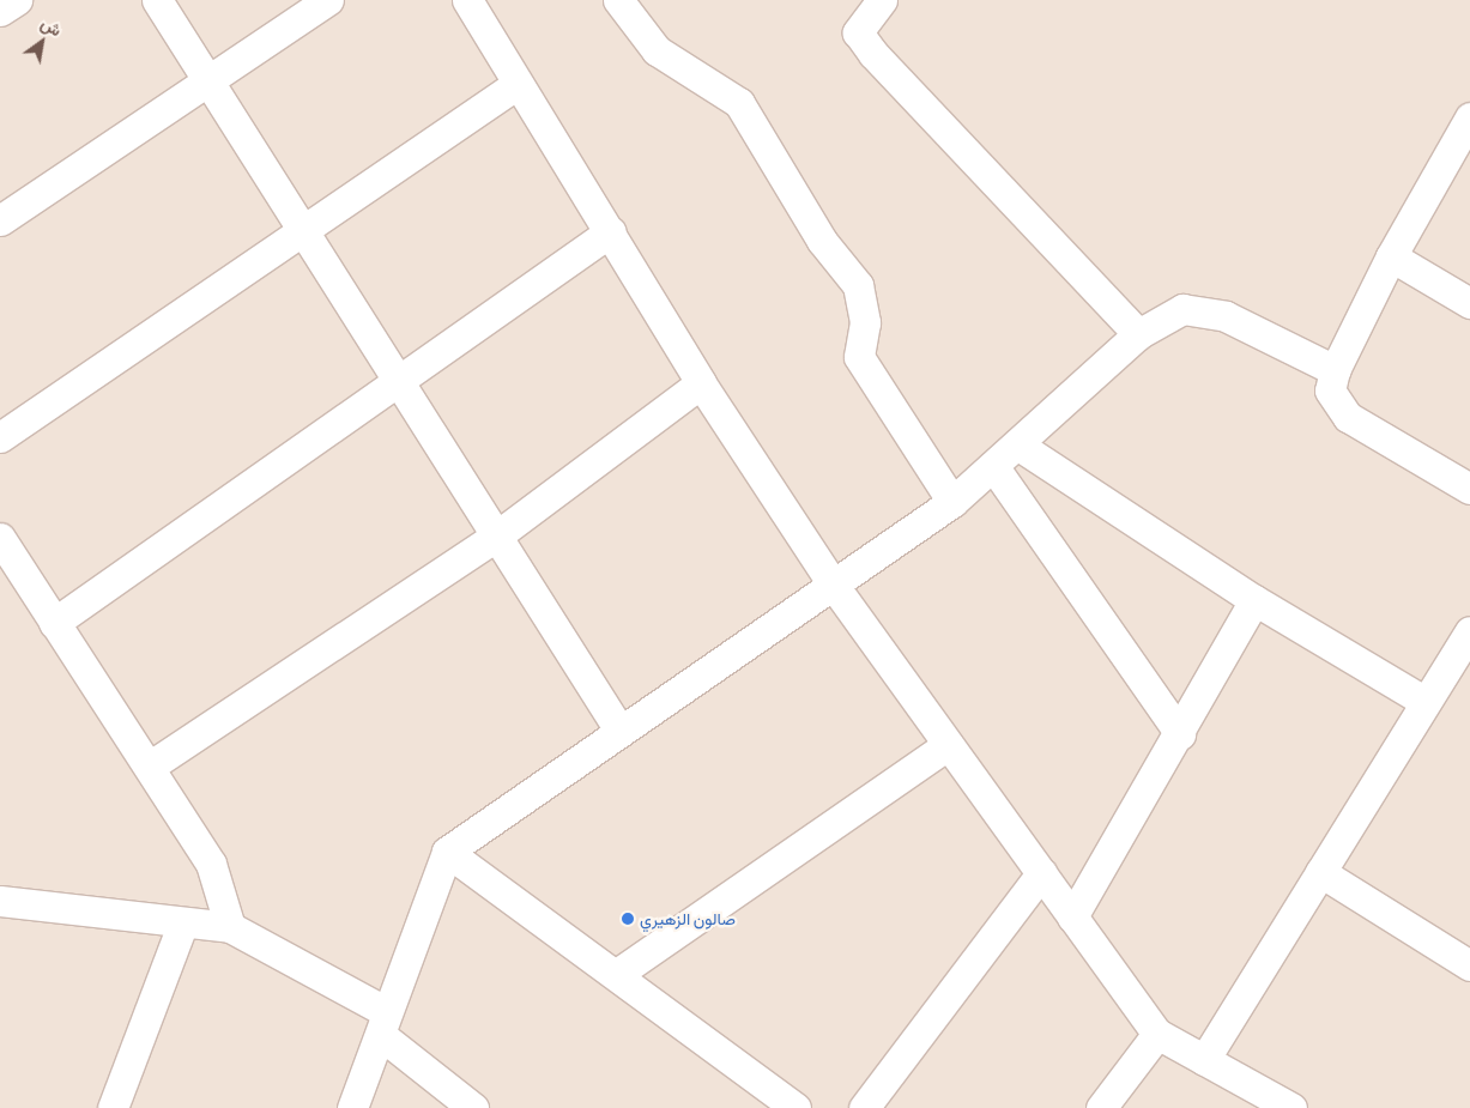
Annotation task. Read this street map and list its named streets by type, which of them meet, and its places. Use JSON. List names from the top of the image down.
{
  "places": ["صالون الزهيري"],
  "north": "top right"
}
